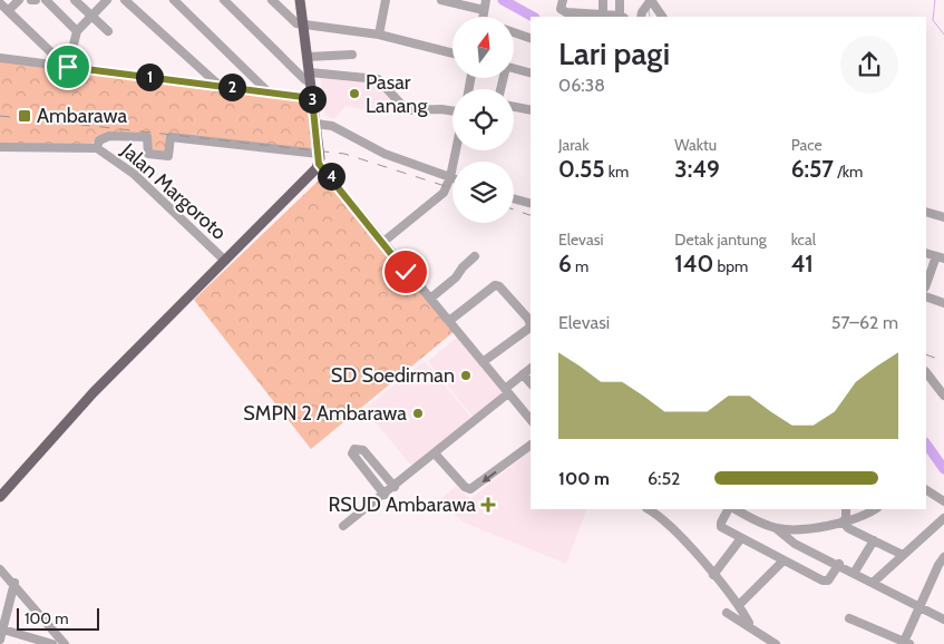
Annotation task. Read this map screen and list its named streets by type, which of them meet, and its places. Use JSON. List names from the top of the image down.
{
  "streets": {
    "street": ["Jalan Margoroto"]
  },
  "places": {
    "other": ["Pasar Lanang", "SD Soedirman", "SMPN 2 Ambarawa"],
    "transit": ["Ambarawa"],
    "health": ["RSUD Ambarawa"]
  },
  "scale_bar": "100 m",
  "north": "top",
  "page": {
    "heading": ["Lari pagi", "06:38"],
    "pins": [
      "1",
      "2",
      "3",
      "4"
    ],
    "stats": [
      ["Jarak", "0.55 km"],
      ["Waktu", "3:49"],
      ["Pace", "6:57 /km"],
      ["Elevasi", "6 m"],
      ["Detak jantung", "140 bpm"],
      ["kcal", "41"]
    ],
    "chart": ["Elevasi", "57–62 m"],
    "list": [
      {
        "name": "100 m",
        "note": "6:52"
      }
    ],
    "scale": "100 m"
  }
}
